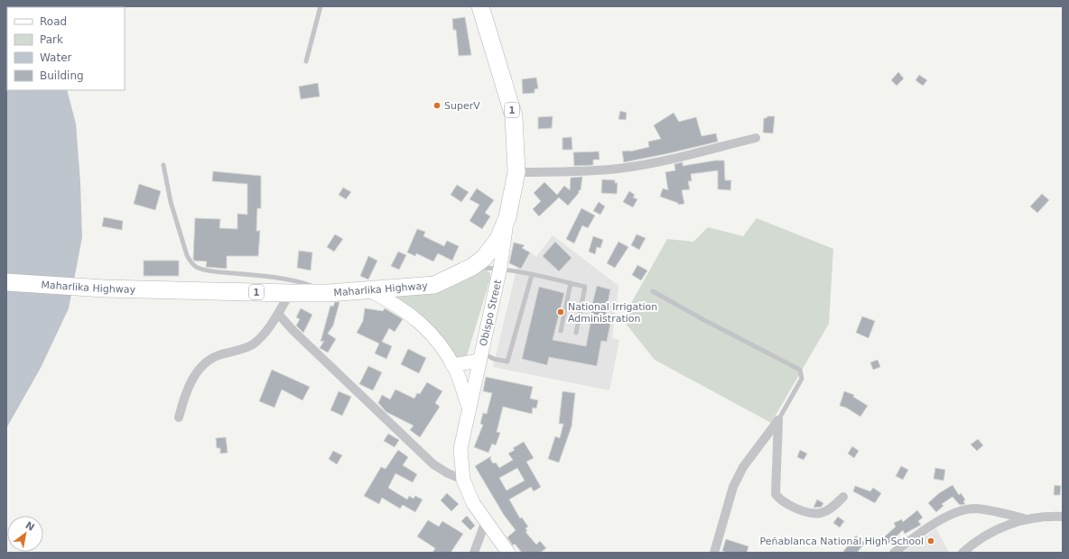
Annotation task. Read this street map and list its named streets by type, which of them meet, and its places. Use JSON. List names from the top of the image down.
{
  "streets": {
    "highway": ["1", "Maharlika Highway"],
    "street": ["Obispo Street"]
  },
  "crossings": [
    ["Maharlika Highway", "Obispo Street"]
  ],
  "places": ["SuperV", "National Irrigation Administration", "Peñablanca National High School"],
  "legend": [
    "Road",
    "Park",
    "Water",
    "Building"
  ],
  "north": "top right"
}
